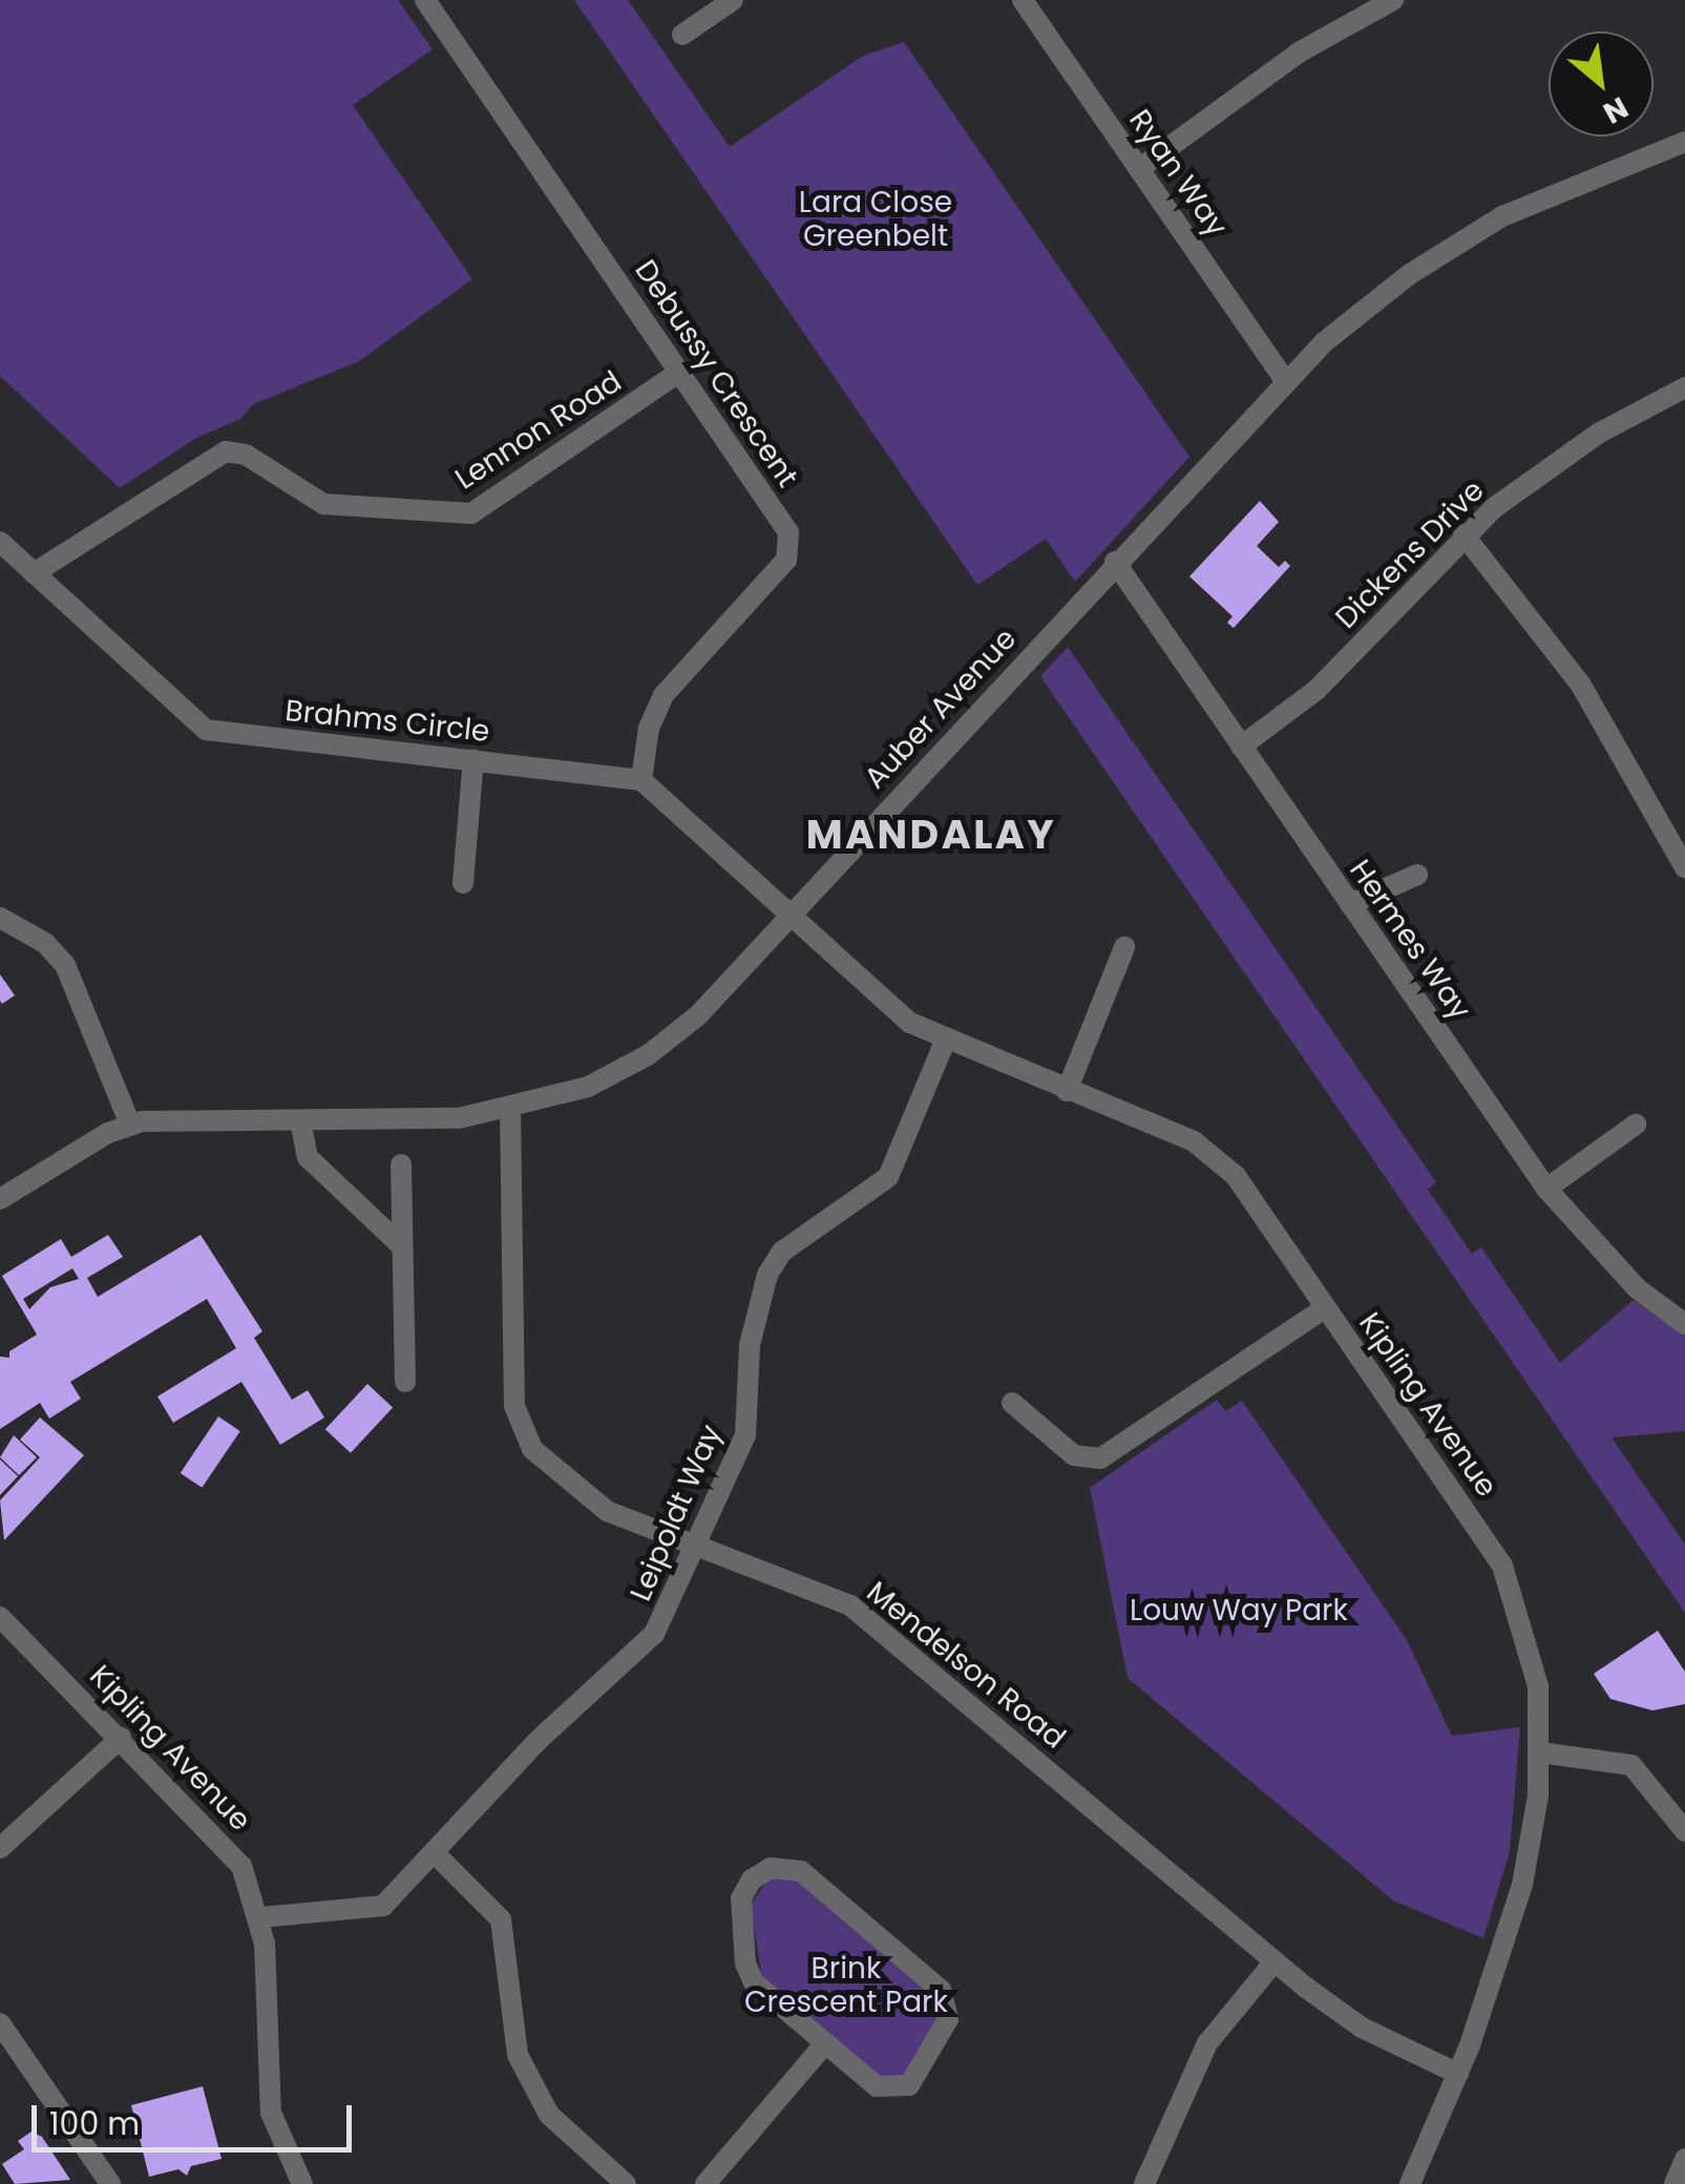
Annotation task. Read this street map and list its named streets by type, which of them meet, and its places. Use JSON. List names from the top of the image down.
{
  "streets": {
    "street": [
      "Ryan Way",
      "Debussy Crescent",
      "Lennon Road",
      "Dickens Drive",
      "Auber Avenue",
      "Brahms Circle",
      "Hermes Way",
      "Kipling Avenue",
      "Leipoldt Way",
      "Mendelson Road"
    ]
  },
  "crossings": [
    ["Ryan Way", "Auber Avenue"],
    ["Debussy Crescent", "Lennon Road"],
    ["Debussy Crescent", "Brahms Circle"],
    ["Lennon Road", "Brahms Circle"],
    ["Dickens Drive", "Hermes Way"],
    ["Auber Avenue", "Hermes Way"],
    ["Auber Avenue", "Kipling Avenue"],
    ["Auber Avenue", "Mendelson Road"],
    ["Kipling Avenue", "Leipoldt Way"],
    ["Kipling Avenue", "Mendelson Road"],
    ["Leipoldt Way", "Mendelson Road"]
  ],
  "districts": ["MANDALAY"],
  "parks": ["Lara Close Greenbelt", "Louw Way Park", "Brink Crescent Park"],
  "scale_bar": "100 m",
  "north": "bottom right"
}
